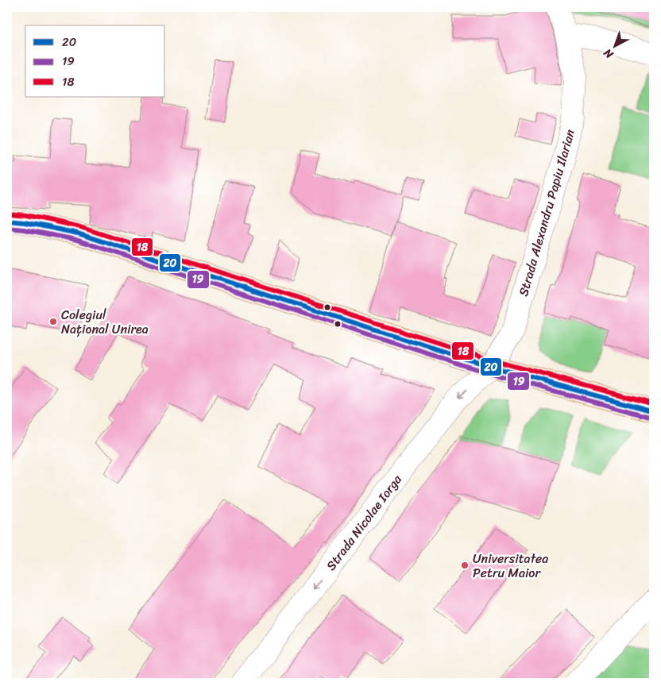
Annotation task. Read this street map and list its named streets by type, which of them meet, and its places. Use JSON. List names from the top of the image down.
{
  "streets": {
    "street": ["Strada Alexandru Papiu Ilarian", "Strada Nicolae Iorga"]
  },
  "crossings": [
    ["Strada Alexandru Papiu Ilarian", "Strada Nicolae Iorga"]
  ],
  "one_way": ["Strada Nicolae Iorga"],
  "places": ["Colegiul Național Unirea", "Universitatea Petru Maior"],
  "lines": ["transit line 18", "transit line 20", "transit line 19"],
  "legend": ["20", "19", "18"],
  "north": "bottom left"
}
